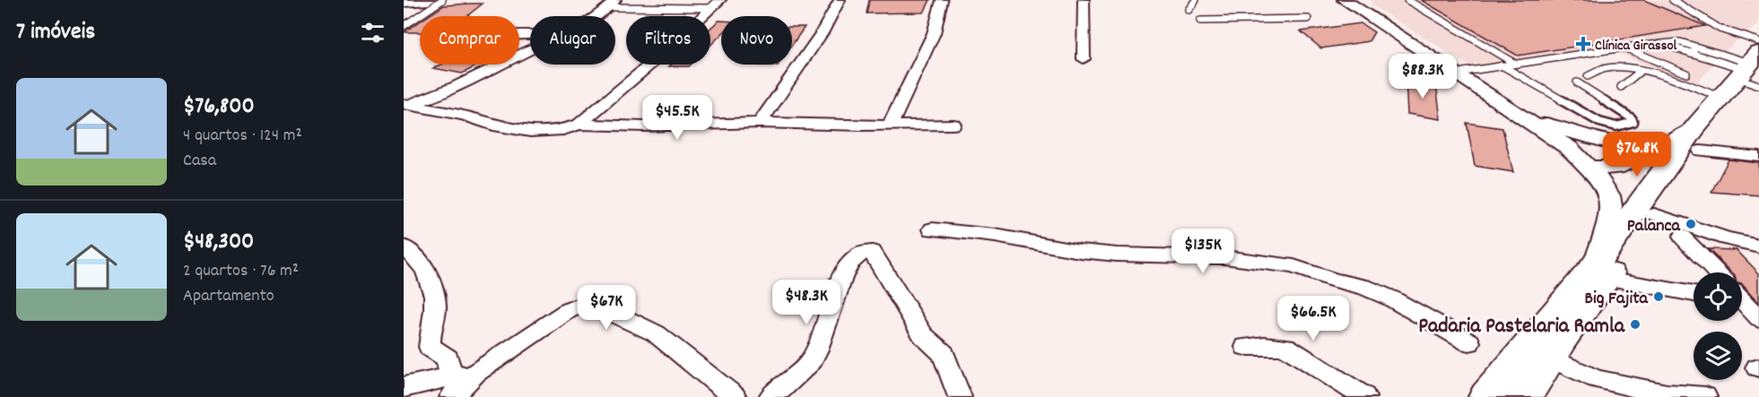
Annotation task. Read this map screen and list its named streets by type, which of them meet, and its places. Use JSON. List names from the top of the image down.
{
  "places": {
    "health": ["Clínica Girassol"],
    "other": ["Palanca", "Big Fajita", "Padaria Pastelaria Ramla"]
  },
  "page": {
    "heading": "7 imóveis",
    "chip": [
      "Comprar",
      "Alugar",
      "Filtros",
      "Novo"
    ],
    "price": [
      "$88.3K",
      "$45.5K",
      "$76.8K",
      "$135K",
      "$48.3K",
      "$67K",
      "$66.5K"
    ],
    "list": [
      {
        "name": "$76,800",
        "note": "4 quartos · 124 m² · Casa"
      },
      {
        "name": "$48,300",
        "note": "2 quartos · 76 m² · Apartamento"
      }
    ]
  }
}
